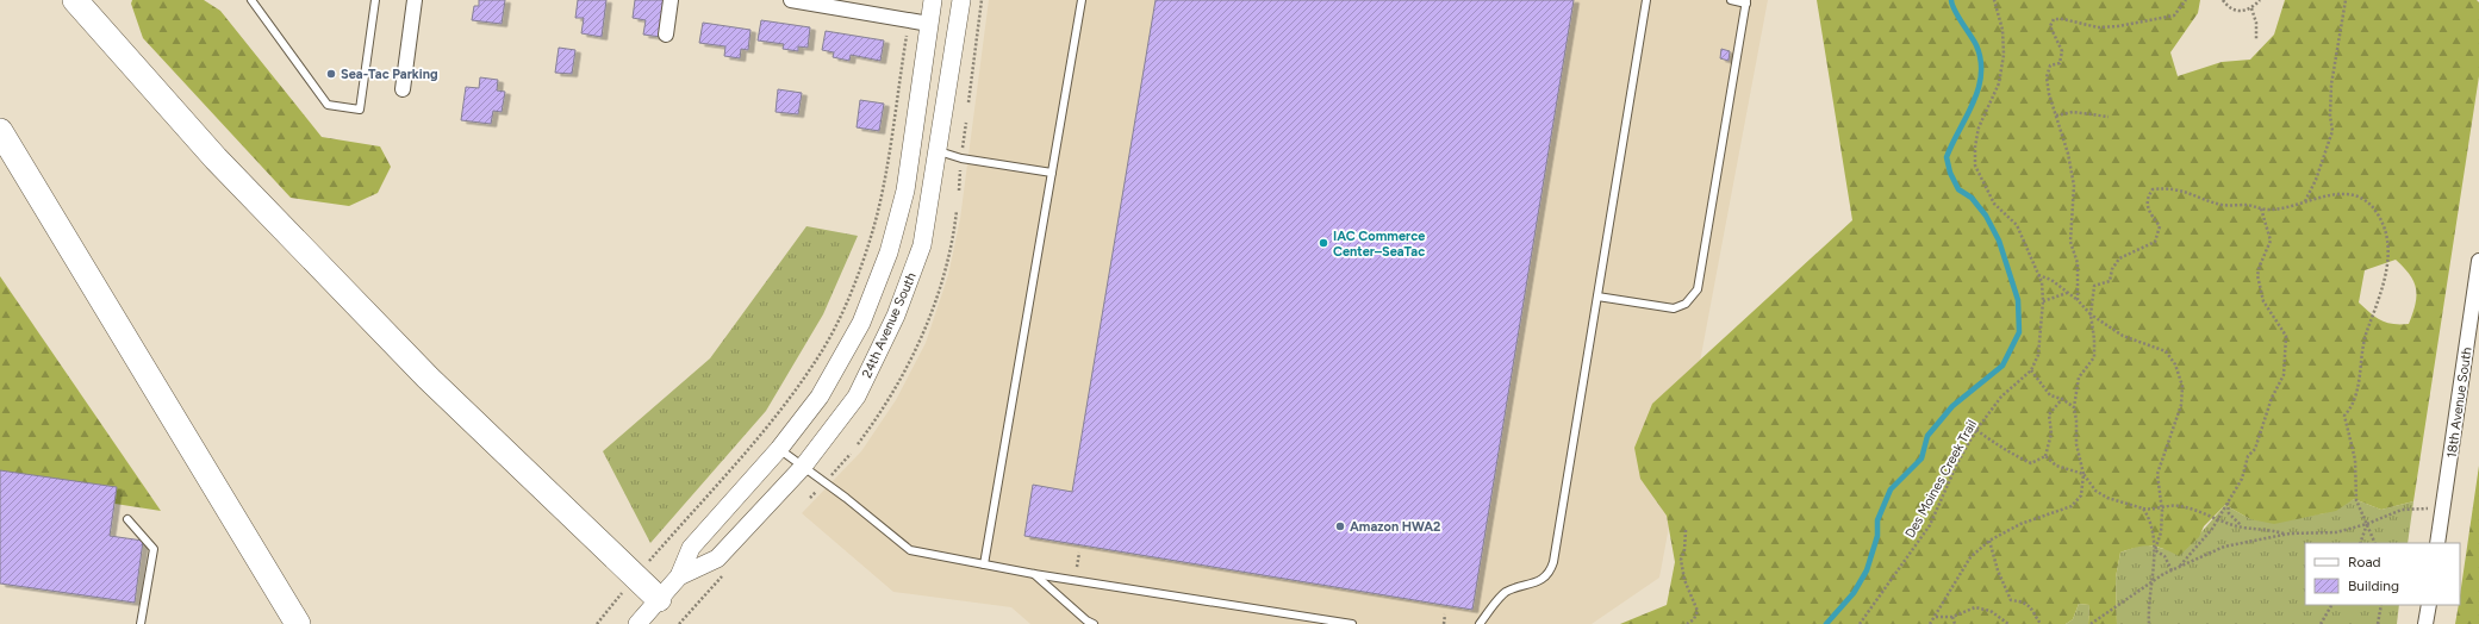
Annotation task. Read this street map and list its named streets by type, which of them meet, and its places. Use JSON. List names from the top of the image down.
{
  "streets": {
    "street": ["24th Avenue South", "18th Avenue South"],
    "path": ["Des Moines Creek Trail"]
  },
  "places": ["Sea-Tac Parking", "IAC Commerce Center–SeaTac", "Amazon HWA2"],
  "legend": ["Road", "Building"]
}
